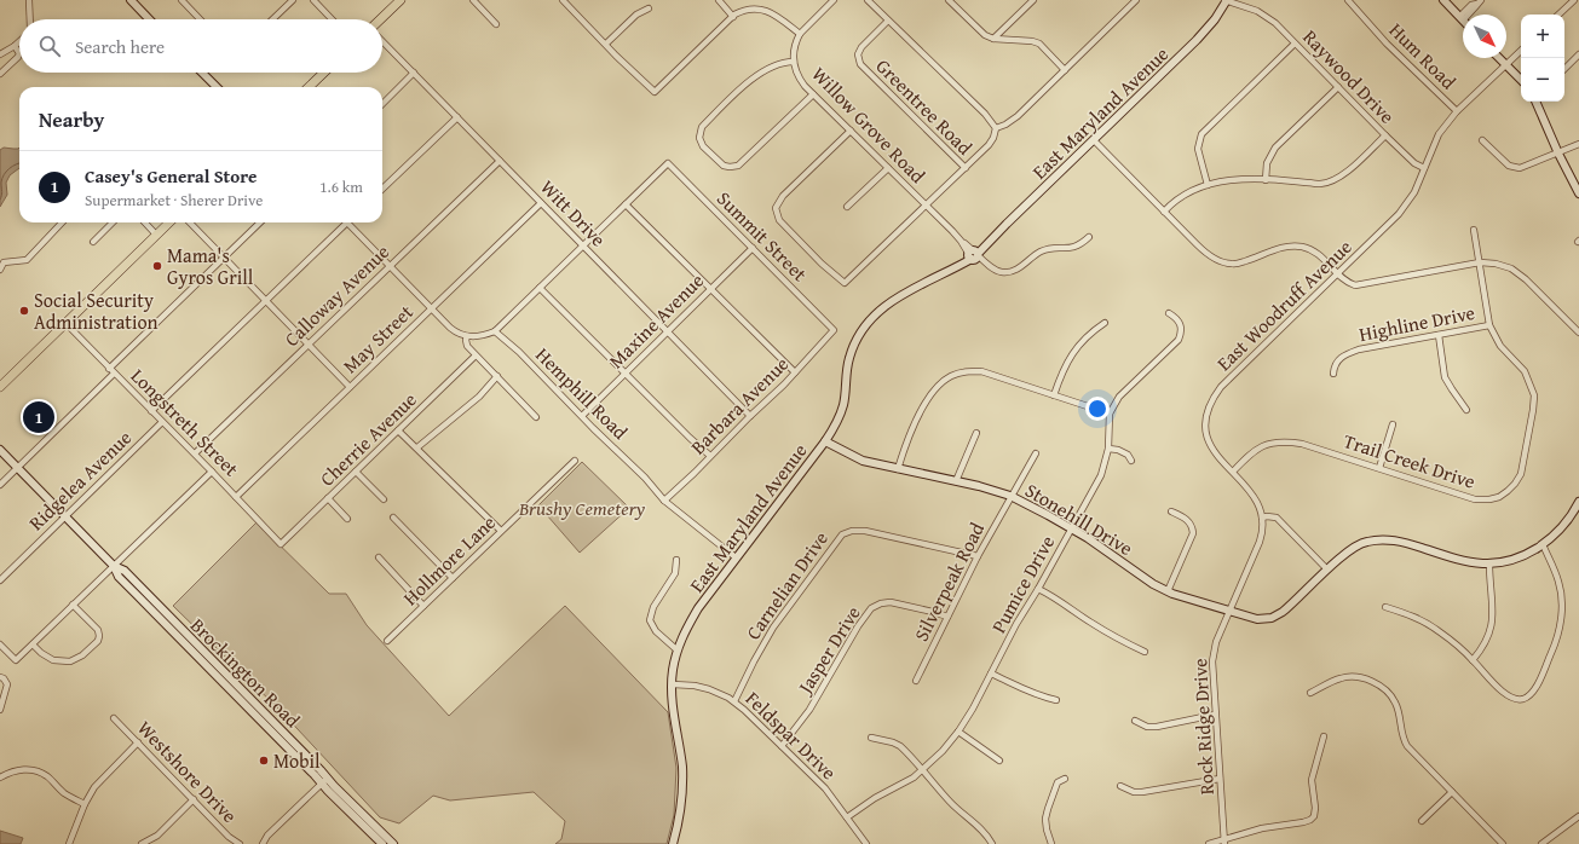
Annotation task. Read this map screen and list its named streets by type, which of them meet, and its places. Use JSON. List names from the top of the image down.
{
  "streets": {
    "street": [
      "Hum Road",
      "Raywood Drive",
      "Greentree Road",
      "East Maryland Avenue",
      "Willow Grove Road",
      "Witt Drive",
      "Summit Street",
      "Calloway Avenue",
      "East Woodruff Avenue",
      "Maxine Avenue",
      "Highline Drive",
      "May Street",
      "Hemphill Road",
      "Barbara Avenue",
      "Longstreth Street",
      "Cherrie Avenue",
      "Trail Creek Drive",
      "Ridgelea Avenue",
      "Stonehill Drive",
      "Hollmore Lane",
      "Silverpeak Road",
      "Pumice Drive",
      "Carnelian Drive",
      "Jasper Drive",
      "Brockington Road",
      "Rock Ridge Drive",
      "Feldspar Drive",
      "Westshore Drive"
    ]
  },
  "crossings": [
    ["Hum Road", "East Woodruff Avenue"],
    ["Raywood Drive", "East Maryland Avenue"],
    ["Raywood Drive", "East Woodruff Avenue"],
    ["East Maryland Avenue", "Willow Grove Road"],
    ["East Maryland Avenue", "Hemphill Road"],
    ["East Maryland Avenue", "Stonehill Drive"],
    ["East Maryland Avenue", "Feldspar Drive"],
    ["Witt Drive", "Calloway Avenue"],
    ["Witt Drive", "Maxine Avenue"],
    ["Witt Drive", "May Street"],
    ["Witt Drive", "Barbara Avenue"],
    ["Summit Street", "Maxine Avenue"],
    ["Summit Street", "Barbara Avenue"],
    ["Calloway Avenue", "Longstreth Street"],
    ["East Woodruff Avenue", "Trail Creek Drive"],
    ["Maxine Avenue", "Hemphill Road"],
    ["Highline Drive", "Trail Creek Drive"],
    ["May Street", "Longstreth Street"],
    ["Hemphill Road", "Barbara Avenue"],
    ["Longstreth Street", "Cherrie Avenue"],
    ["Longstreth Street", "Ridgelea Avenue"],
    ["Ridgelea Avenue", "Brockington Road"],
    ["Stonehill Drive", "Silverpeak Road"],
    ["Stonehill Drive", "Pumice Drive"],
    ["Stonehill Drive", "Rock Ridge Drive"],
    ["Silverpeak Road", "Carnelian Drive"],
    ["Silverpeak Road", "Jasper Drive"],
    ["Pumice Drive", "Feldspar Drive"],
    ["Carnelian Drive", "Feldspar Drive"],
    ["Jasper Drive", "Feldspar Drive"]
  ],
  "parks": ["Brushy Cemetery"],
  "places": ["Mama's Gyros Grill", "Social Security Administration", "Mobil"],
  "north": "bottom right",
  "page": {
    "map_buttons": ["+", "−"],
    "search": "Search here",
    "heading": "Nearby",
    "list": [
      {
        "mark": "1",
        "name": "Casey's General Store",
        "note": "Supermarket · Sherer Drive",
        "value": "1.6 km"
      }
    ],
    "pins": "1"
  }
}
